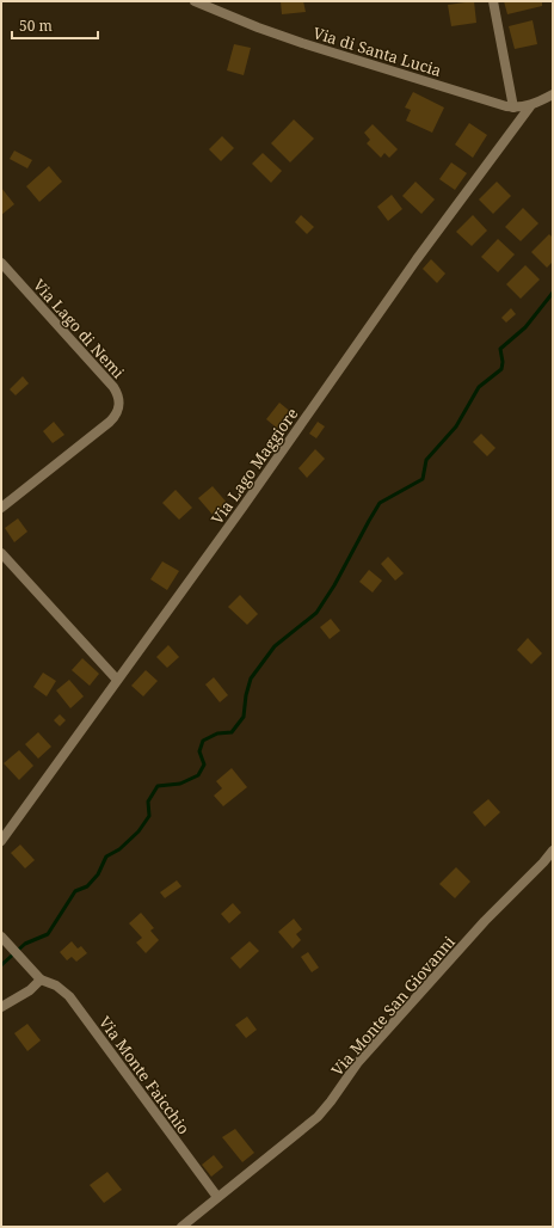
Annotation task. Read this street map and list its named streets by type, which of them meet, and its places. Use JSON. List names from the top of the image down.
{
  "streets": {
    "street": [
      "Via di Santa Lucia",
      "Via Lago di Nemi",
      "Via Lago Maggiore",
      "Via Monte San Giovanni",
      "Via Monte Faicchio"
    ]
  },
  "crossings": [
    ["Via di Santa Lucia", "Via Lago Maggiore"],
    ["Via Monte San Giovanni", "Via Monte Faicchio"]
  ],
  "scale_bar": "50 m"
}
